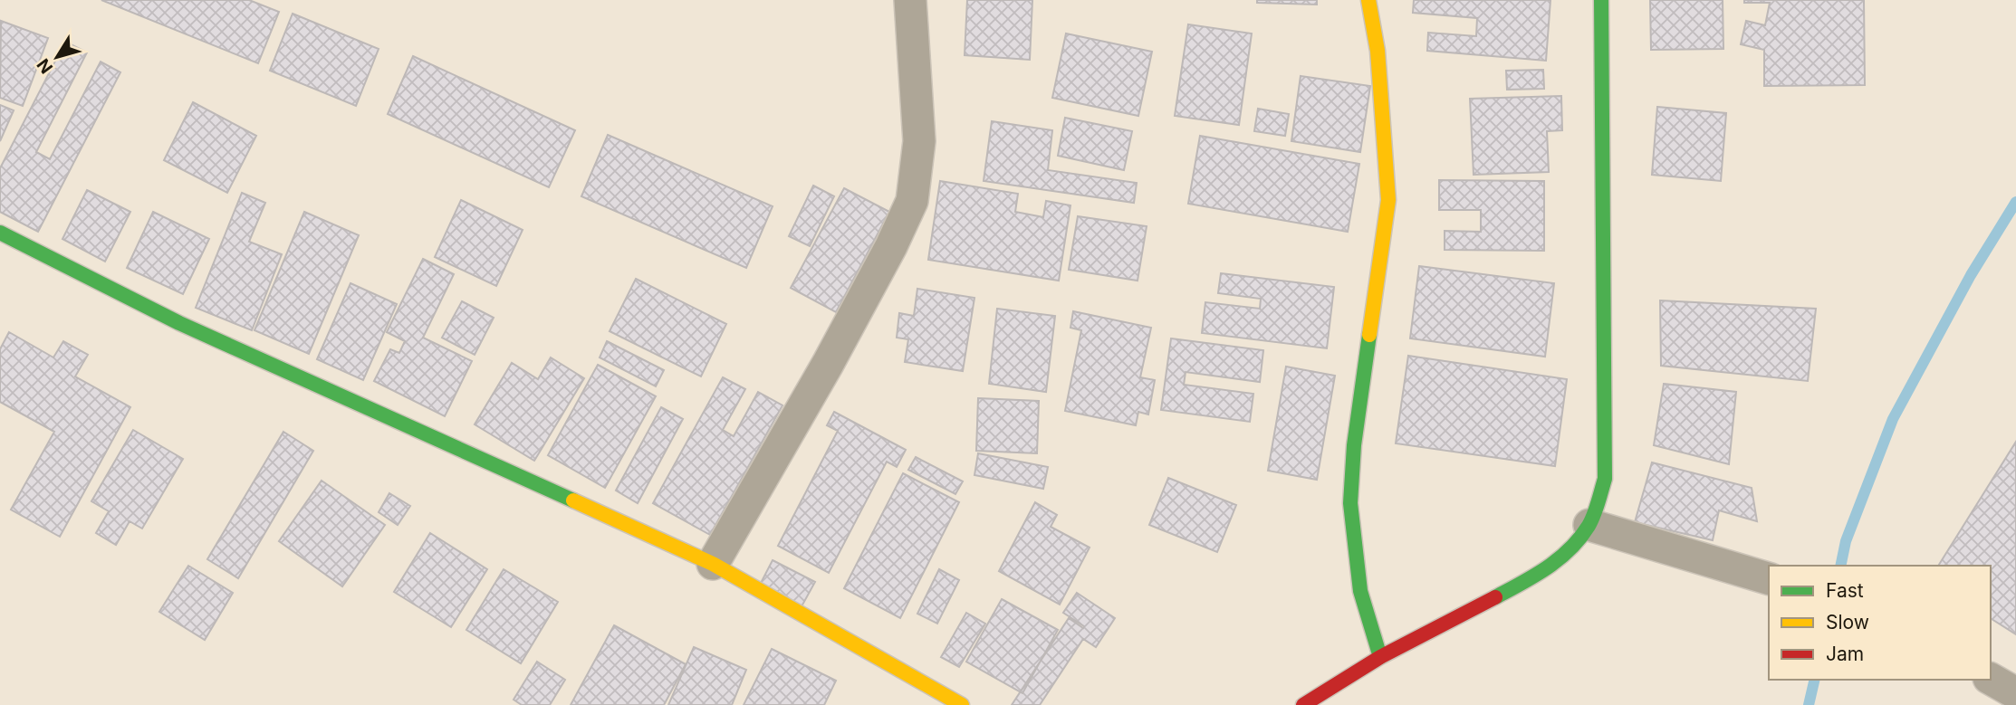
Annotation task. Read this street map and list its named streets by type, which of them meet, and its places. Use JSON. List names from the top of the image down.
{
  "legend": ["Fast", "Slow", "Jam"],
  "north": "bottom left"
}
